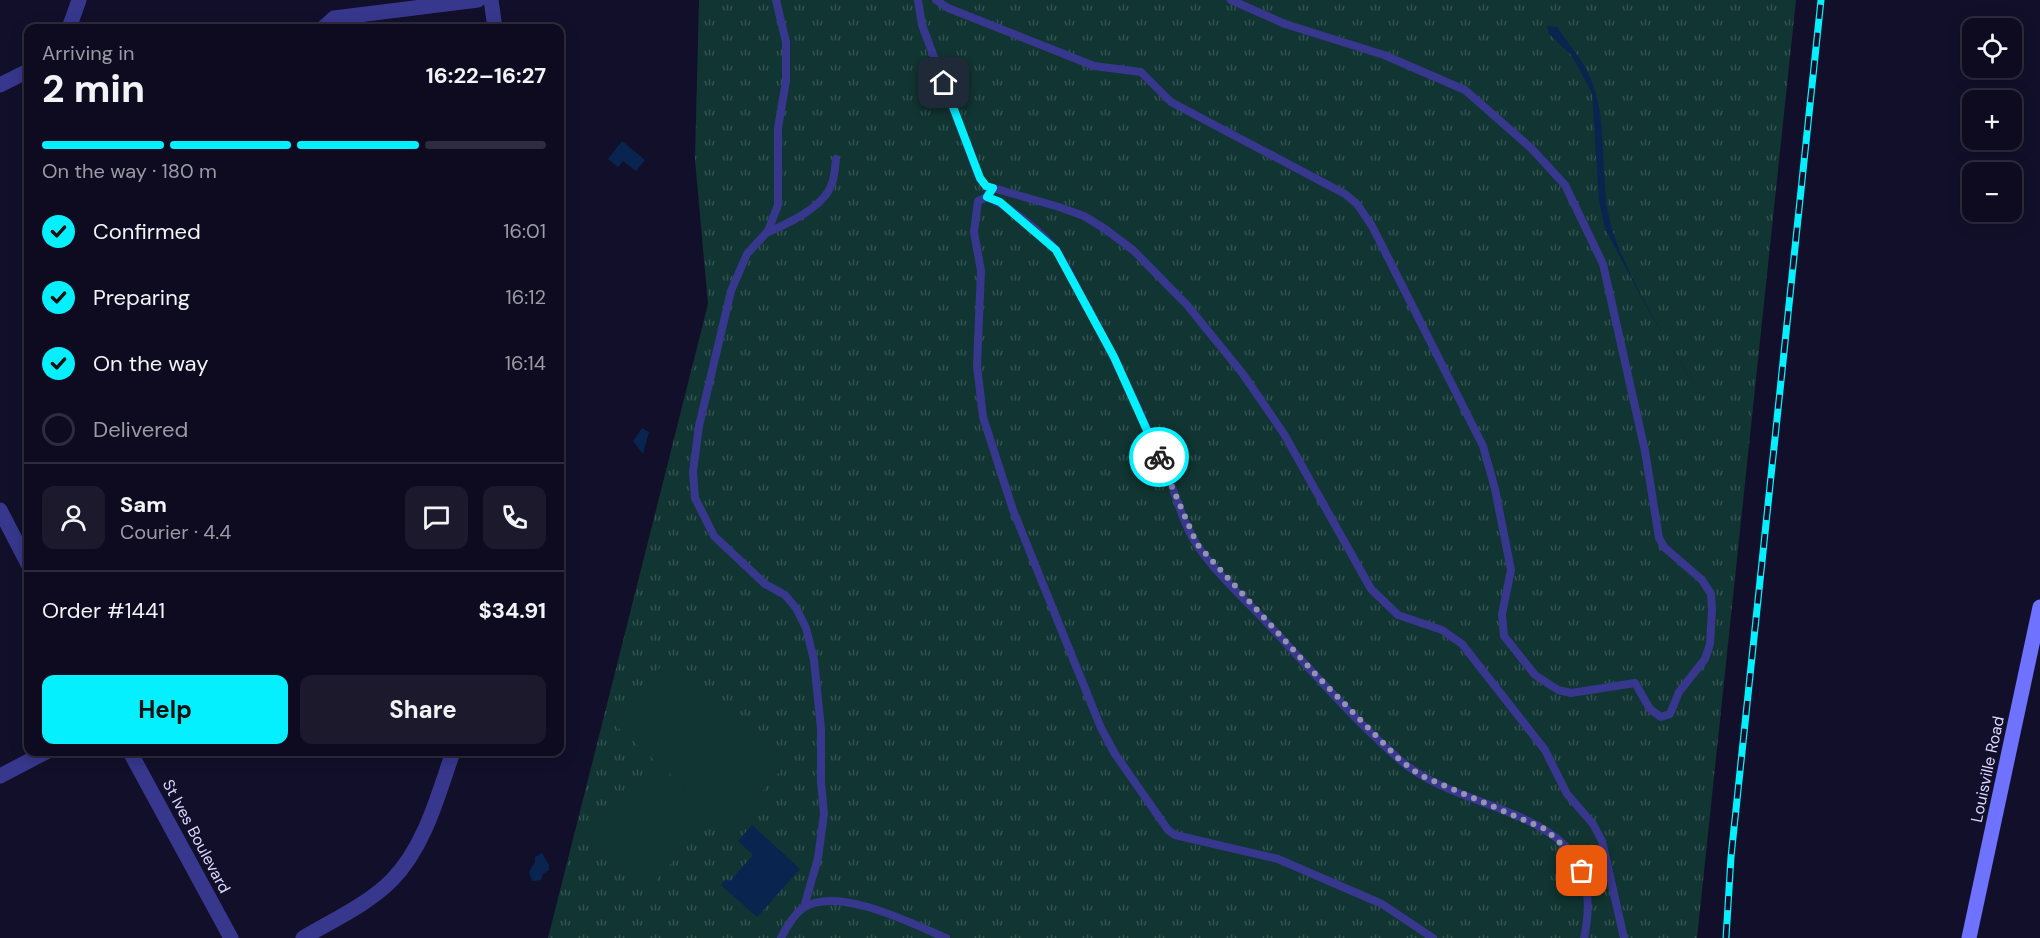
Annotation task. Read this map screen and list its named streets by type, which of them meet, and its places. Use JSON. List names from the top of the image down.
{
  "streets": {
    "main road": ["Louisville Road"],
    "street": ["St Ives Boulevard"]
  },
  "page": {
    "map_buttons": ["+", "−"],
    "heading": ["2 min", "Arriving in", "16:22–16:27"],
    "panel": [
      "Sam",
      "Courier · 4.4",
      "Order #1441",
      "$34.91"
    ],
    "bar": "On the way · 180 m",
    "list": [
      ["Confirmed", "16:01"],
      ["Preparing", "16:12"],
      ["On the way", "16:14"],
      "Delivered"
    ],
    "buttons": ["Help", "Share"]
  }
}
